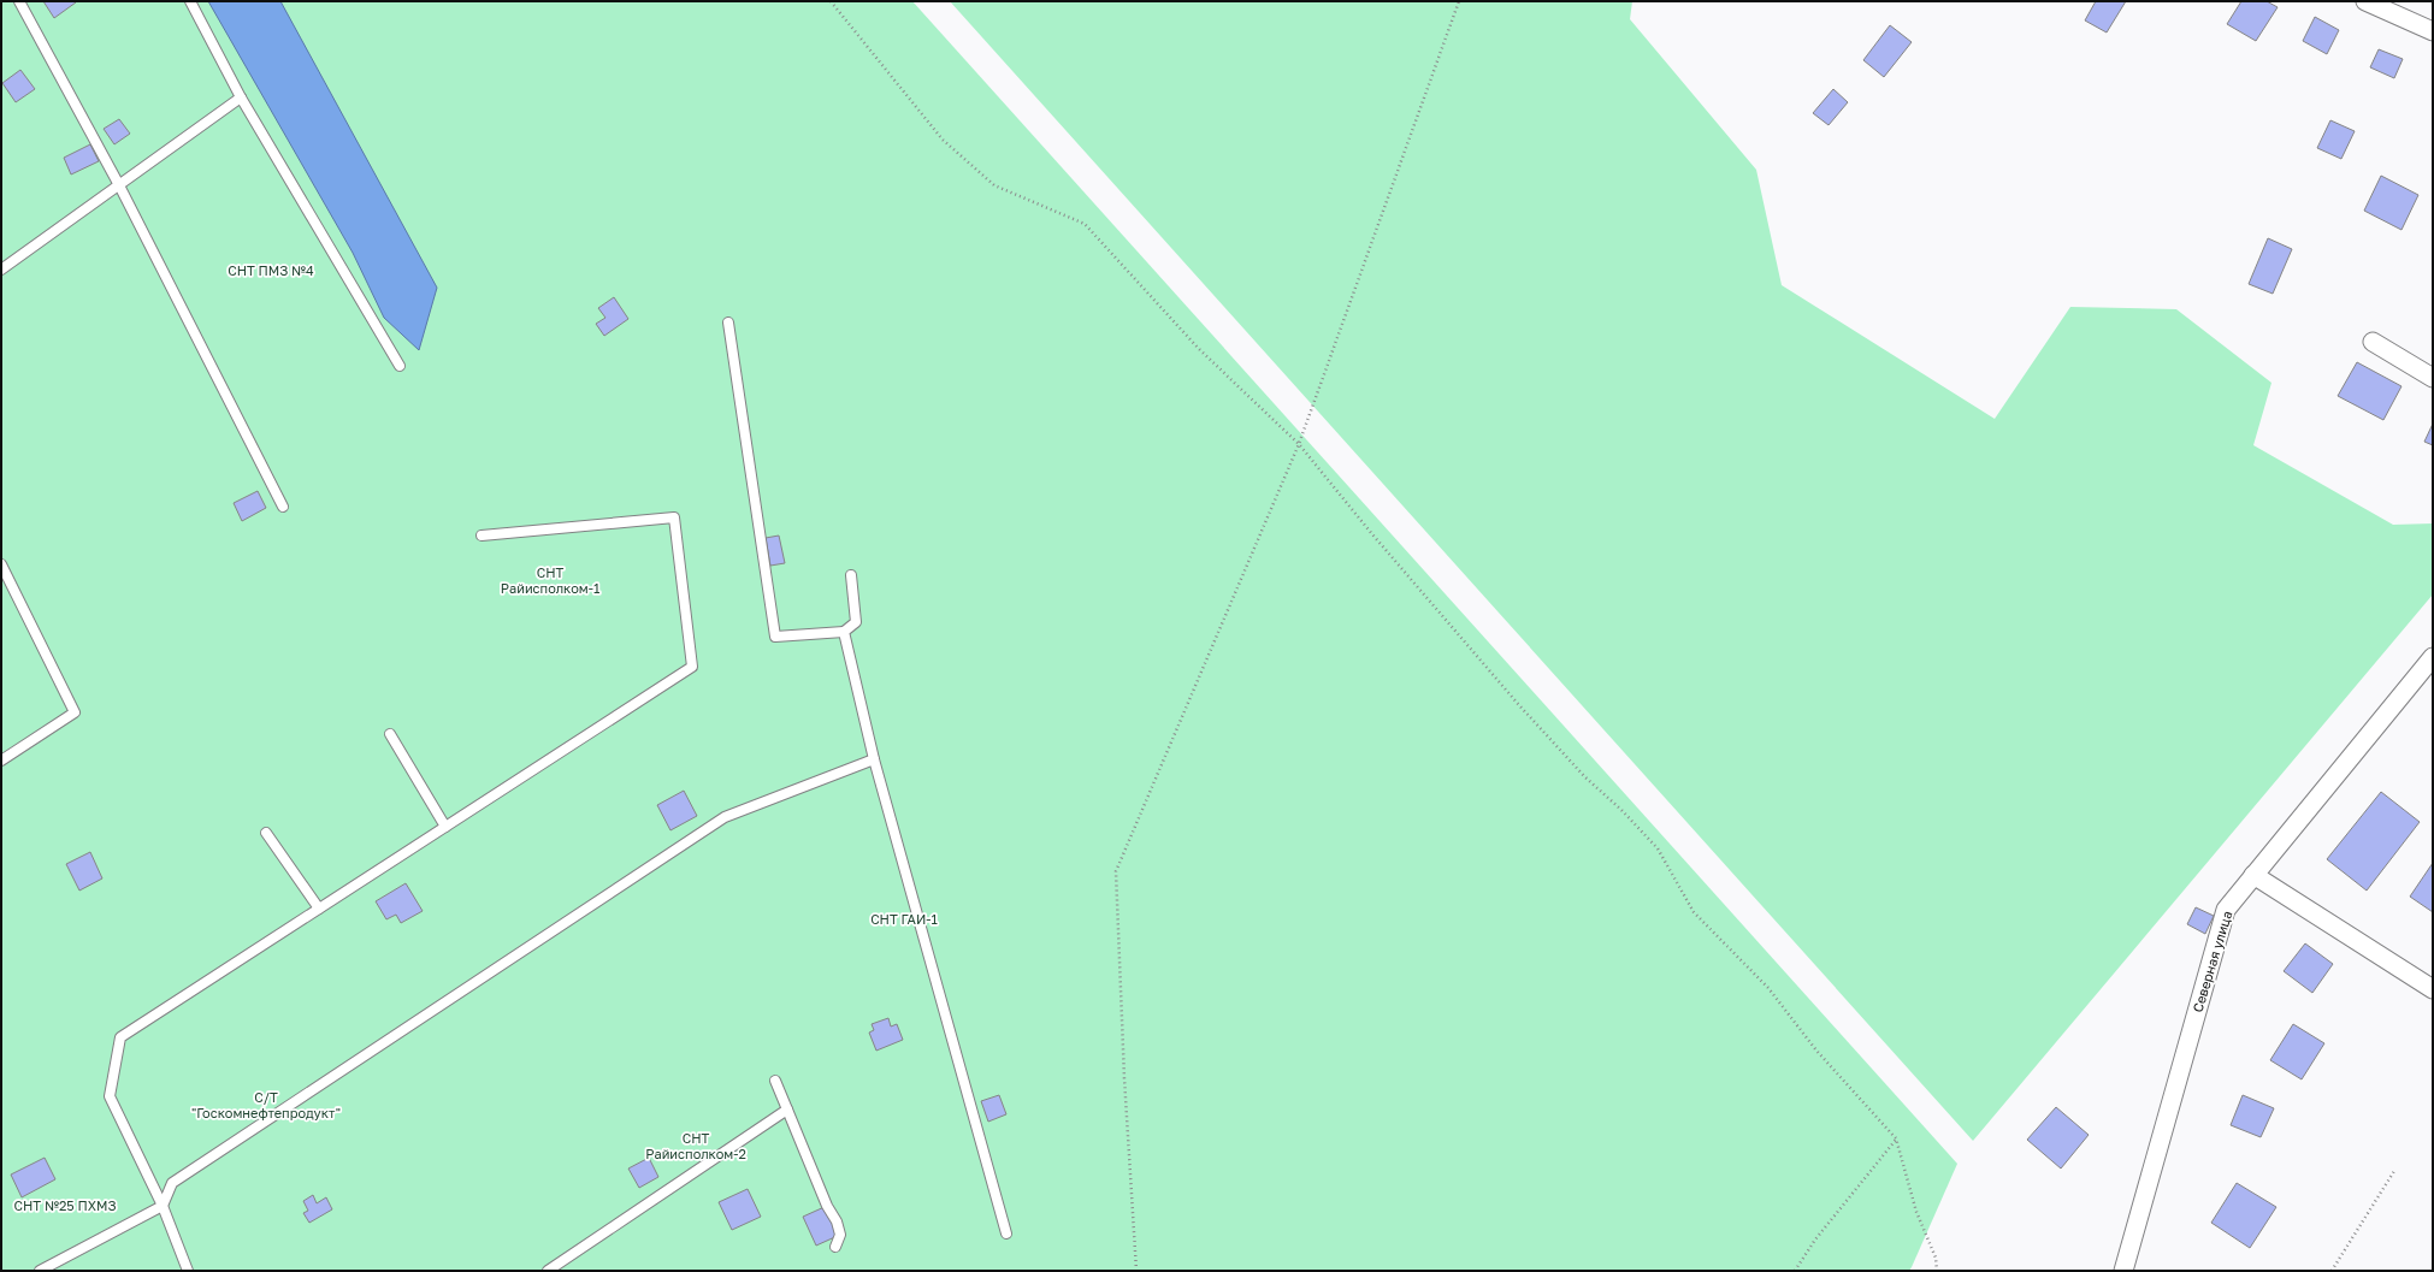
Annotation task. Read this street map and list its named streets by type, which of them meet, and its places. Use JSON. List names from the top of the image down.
{
  "streets": {
    "street": ["Северная улица"]
  },
  "parks": [
    "СНТ ПМЗ №4",
    "СНТ Райисполком-1",
    "СНТ ГАИ-1",
    "С/Т \"Госкомнефтепродукт\"",
    "СНТ Райисполком-2",
    "СНТ №25 ПХМЗ"
  ]
}
